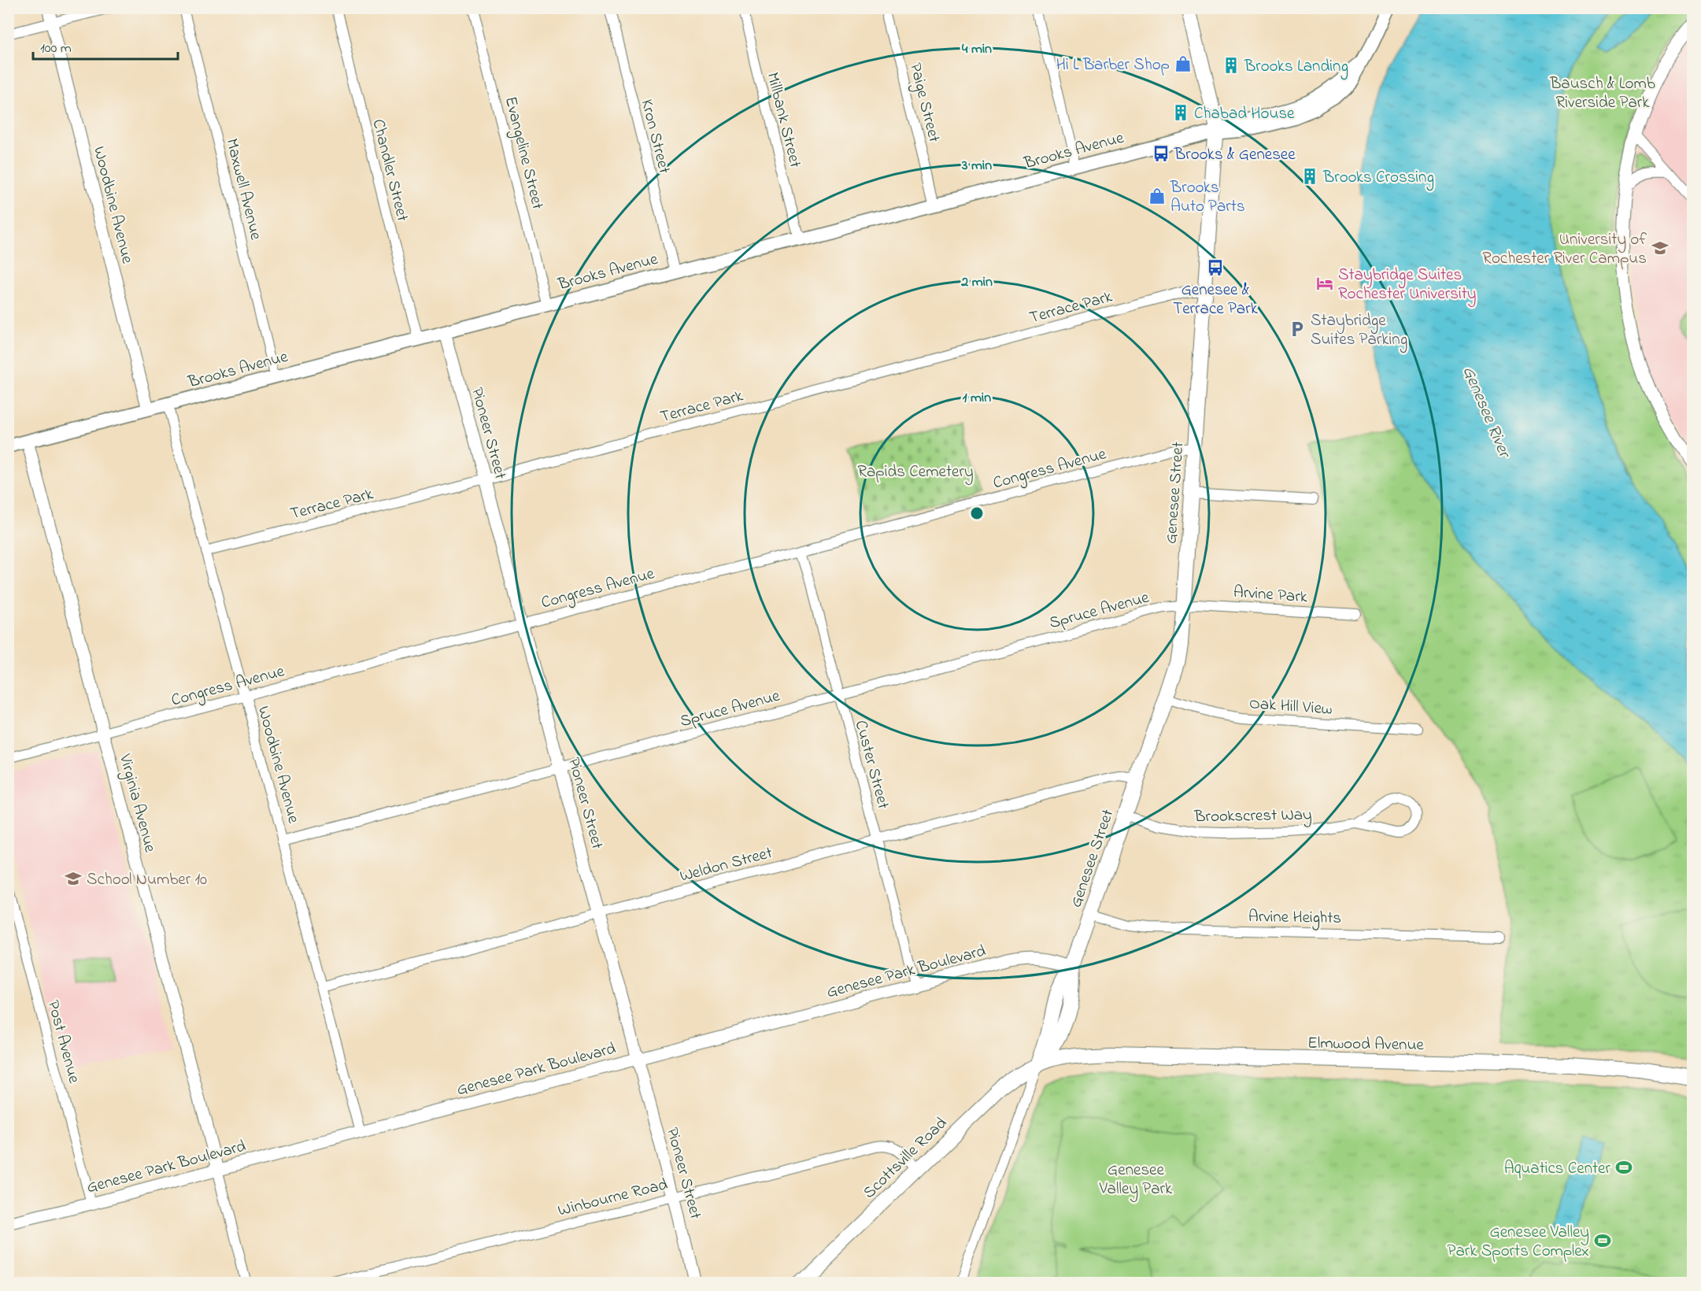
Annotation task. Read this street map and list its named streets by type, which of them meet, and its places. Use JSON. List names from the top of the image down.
{
  "streets": {
    "main road": [
      "Brooks Avenue",
      "Genesee Street",
      "Elmwood Avenue",
      "Scottsville Road"
    ],
    "street": [
      "Paige Street",
      "Millbank Street",
      "Kron Street",
      "Evangeline Street",
      "Chandler Street",
      "Maxwell Avenue",
      "Woodbine Avenue",
      "Terrace Park",
      "Pioneer Street",
      "Congress Avenue",
      "Arvine Park",
      "Spruce Avenue",
      "Oak Hill View",
      "Custer Street",
      "Virginia Avenue",
      "Brookscrest Way",
      "Weldon Street",
      "Arvine Heights",
      "Genesee Park Boulevard",
      "Post Avenue",
      "Winbourne Road"
    ]
  },
  "crossings": [
    ["Paige Street", "Brooks Avenue"],
    ["Millbank Street", "Brooks Avenue"],
    ["Kron Street", "Brooks Avenue"],
    ["Brooks Avenue", "Evangeline Street"],
    ["Brooks Avenue", "Chandler Street"],
    ["Brooks Avenue", "Maxwell Avenue"],
    ["Brooks Avenue", "Woodbine Avenue"],
    ["Brooks Avenue", "Pioneer Street"],
    ["Brooks Avenue", "Genesee Street"],
    ["Brooks Avenue", "Virginia Avenue"],
    ["Woodbine Avenue", "Terrace Park"],
    ["Woodbine Avenue", "Congress Avenue"],
    ["Woodbine Avenue", "Spruce Avenue"],
    ["Woodbine Avenue", "Weldon Street"],
    ["Woodbine Avenue", "Genesee Park Boulevard"],
    ["Terrace Park", "Pioneer Street"],
    ["Terrace Park", "Genesee Street"],
    ["Pioneer Street", "Congress Avenue"],
    ["Pioneer Street", "Spruce Avenue"],
    ["Pioneer Street", "Weldon Street"],
    ["Pioneer Street", "Genesee Park Boulevard"],
    ["Pioneer Street", "Winbourne Road"],
    ["Congress Avenue", "Genesee Street"],
    ["Congress Avenue", "Custer Street"],
    ["Congress Avenue", "Virginia Avenue"],
    ["Genesee Street", "Arvine Park"],
    ["Genesee Street", "Spruce Avenue"],
    ["Genesee Street", "Oak Hill View"],
    ["Genesee Street", "Brookscrest Way"],
    ["Genesee Street", "Weldon Street"],
    ["Genesee Street", "Arvine Heights"],
    ["Genesee Street", "Genesee Park Boulevard"],
    ["Genesee Street", "Elmwood Avenue"],
    ["Genesee Street", "Scottsville Road"],
    ["Arvine Park", "Spruce Avenue"],
    ["Spruce Avenue", "Custer Street"],
    ["Custer Street", "Weldon Street"],
    ["Custer Street", "Genesee Park Boulevard"],
    ["Virginia Avenue", "Genesee Park Boulevard"],
    ["Genesee Park Boulevard", "Post Avenue"],
    ["Elmwood Avenue", "Scottsville Road"],
    ["Scottsville Road", "Winbourne Road"]
  ],
  "water": ["Genesee River"],
  "parks": ["Bausch & Lomb Riverside Park", "Rapids Cemetery", "Genesee Valley Park"],
  "places": {
    "shop": ["Hi L Barber Shop", "Brooks Auto Parts"],
    "building": ["Brooks Landing", "Chabad House", "Brooks Crossing"],
    "bus stop": ["Brooks & Genesee", "Genesee & Terrace Park"],
    "school or university": ["University of Rochester River Campus", "School Number 10"],
    "hotel": ["Staybridge Suites Rochester University"],
    "parking": ["Staybridge Suites Parking"],
    "sports": ["Aquatics Center", "Genesee Valley Park Sports Complex"]
  },
  "scale_bar": "100 m",
  "rings": [
    "4 min",
    "3 min",
    "2 min",
    "1 min"
  ]
}
